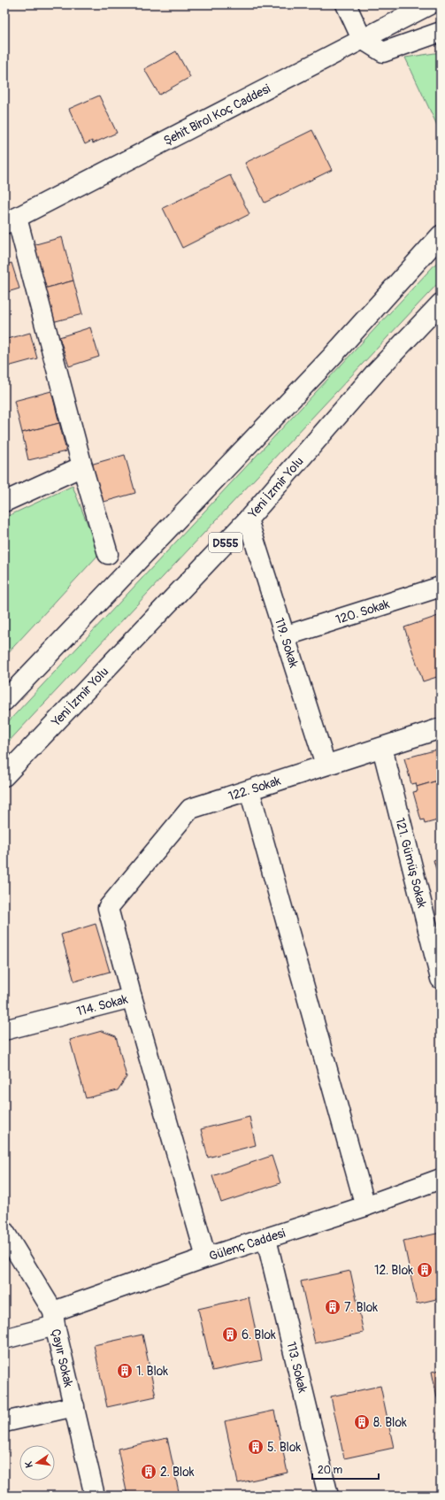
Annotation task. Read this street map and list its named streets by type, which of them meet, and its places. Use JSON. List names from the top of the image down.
{
  "streets": {
    "main road": [
      "Şehit Birol Koç Caddesi",
      "Yeni İzmir Yolu",
      "D555",
      "120. Sokak",
      "119. Sokak",
      "122. Sokak",
      "121. Gümüş Sokak",
      "114. Sokak",
      "Gülenç Caddesi",
      "Çayır Sokak",
      "113. Sokak"
    ]
  },
  "crossings": [
    ["Yeni İzmir Yolu", "119. Sokak"],
    ["120. Sokak", "119. Sokak"],
    ["119. Sokak", "122. Sokak"],
    ["122. Sokak", "121. Gümüş Sokak"],
    ["122. Sokak", "114. Sokak"],
    ["Gülenç Caddesi", "Çayır Sokak"],
    ["Gülenç Caddesi", "113. Sokak"]
  ],
  "places": {
    "building": [
      "12. Blok",
      "7. Blok",
      "6. Blok",
      "1. Blok",
      "8. Blok",
      "5. Blok",
      "2. Blok"
    ]
  },
  "scale_bar": "20 m",
  "north": "left"
}
